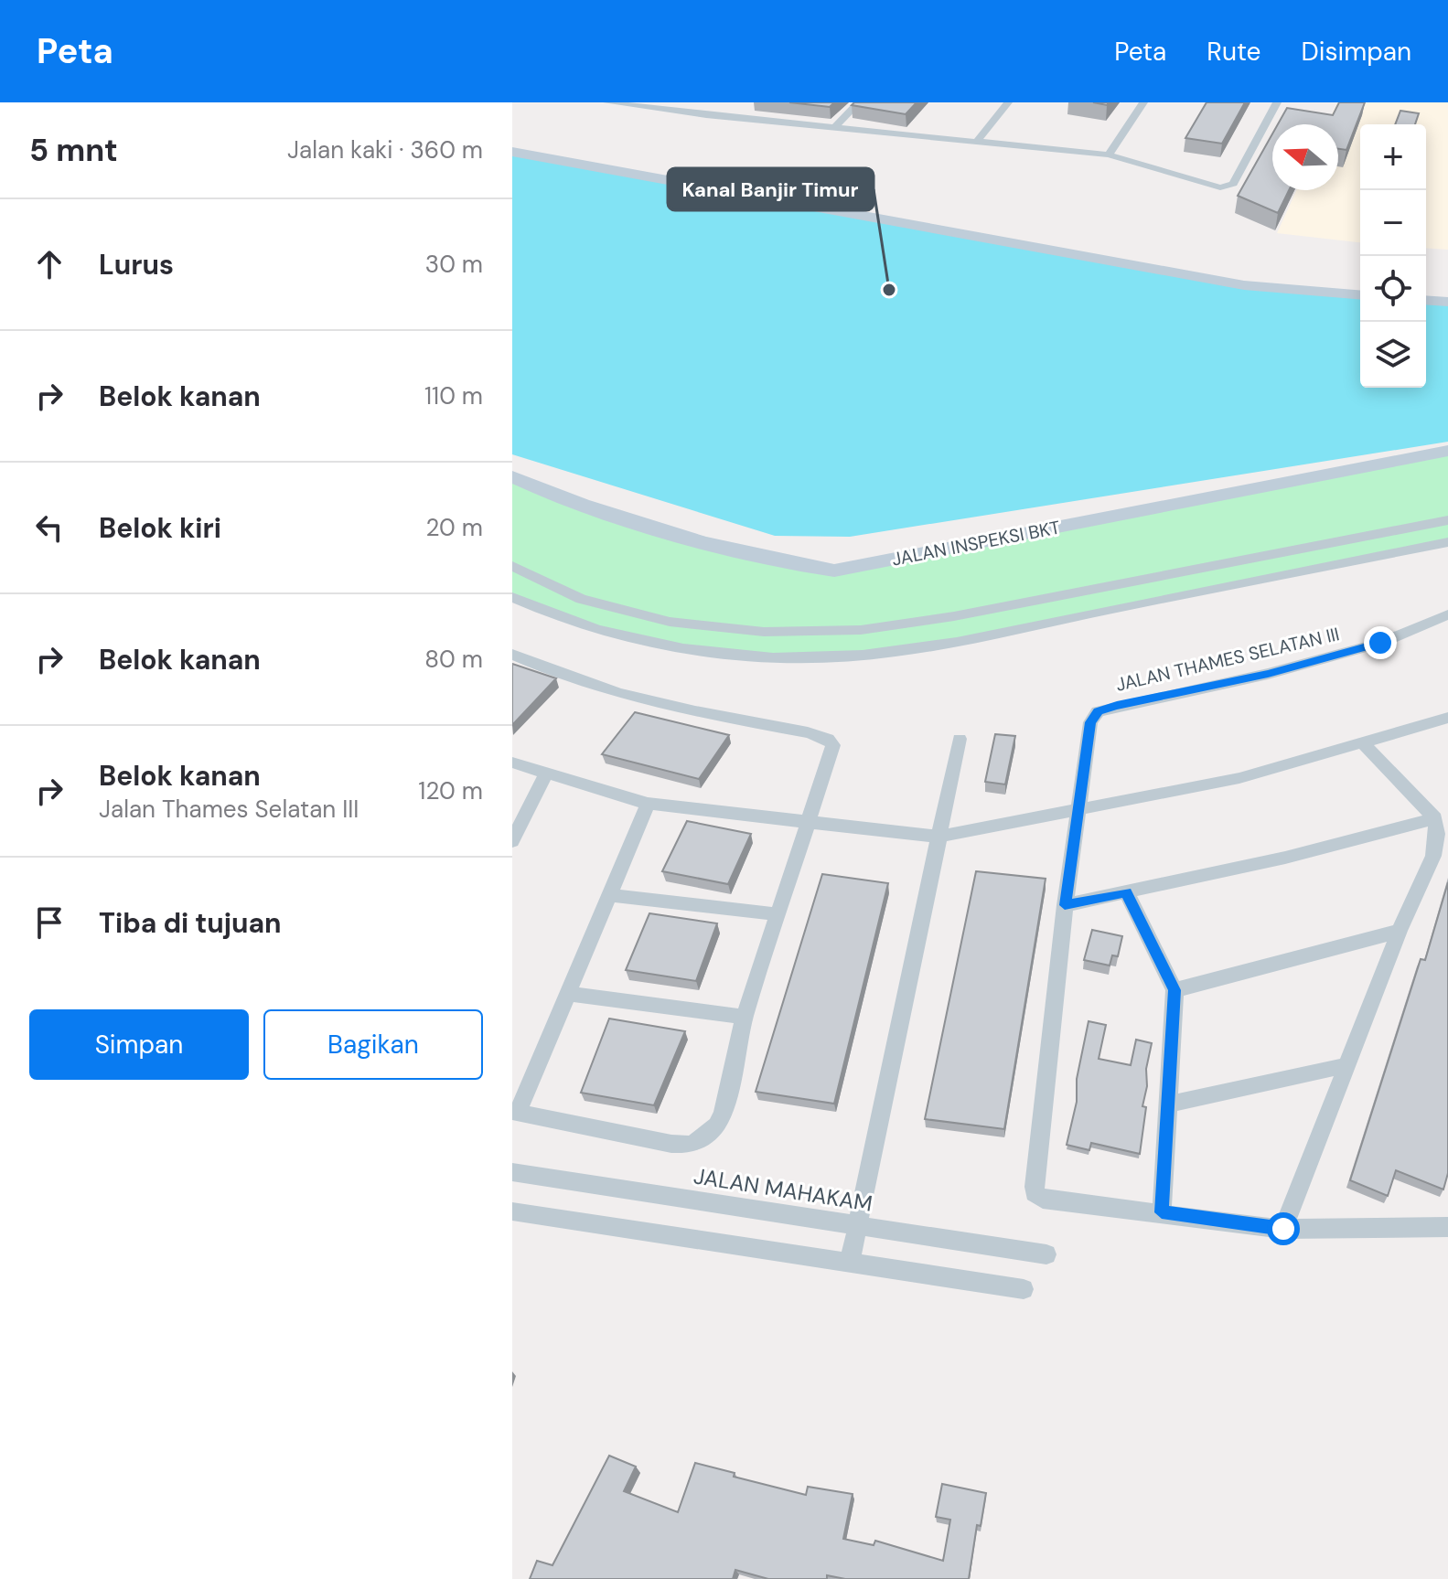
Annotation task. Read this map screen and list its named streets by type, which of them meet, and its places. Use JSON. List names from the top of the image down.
{
  "streets": {
    "street": ["JALAN INSPEKSI BKT", "JALAN THAMES SELATAN III", "JALAN MAHAKAM"]
  },
  "places": ["Kanal Banjir Timur"],
  "north": "left",
  "page": {
    "header": "Peta",
    "nav": ["Peta", "Rute", "Disimpan"],
    "heading": ["5 mnt", "Jalan kaki · 360 m"],
    "map_buttons": ["+", "−"],
    "list": [
      ["Lurus", "30 m"],
      ["Belok kanan", "110 m"],
      ["Belok kiri", "20 m"],
      ["Belok kanan", "80 m"],
      ["Belok kanan", "Jalan Thames Selatan III", "120 m"],
      "Tiba di tujuan"
    ],
    "buttons": ["Simpan", "Bagikan"]
  }
}
